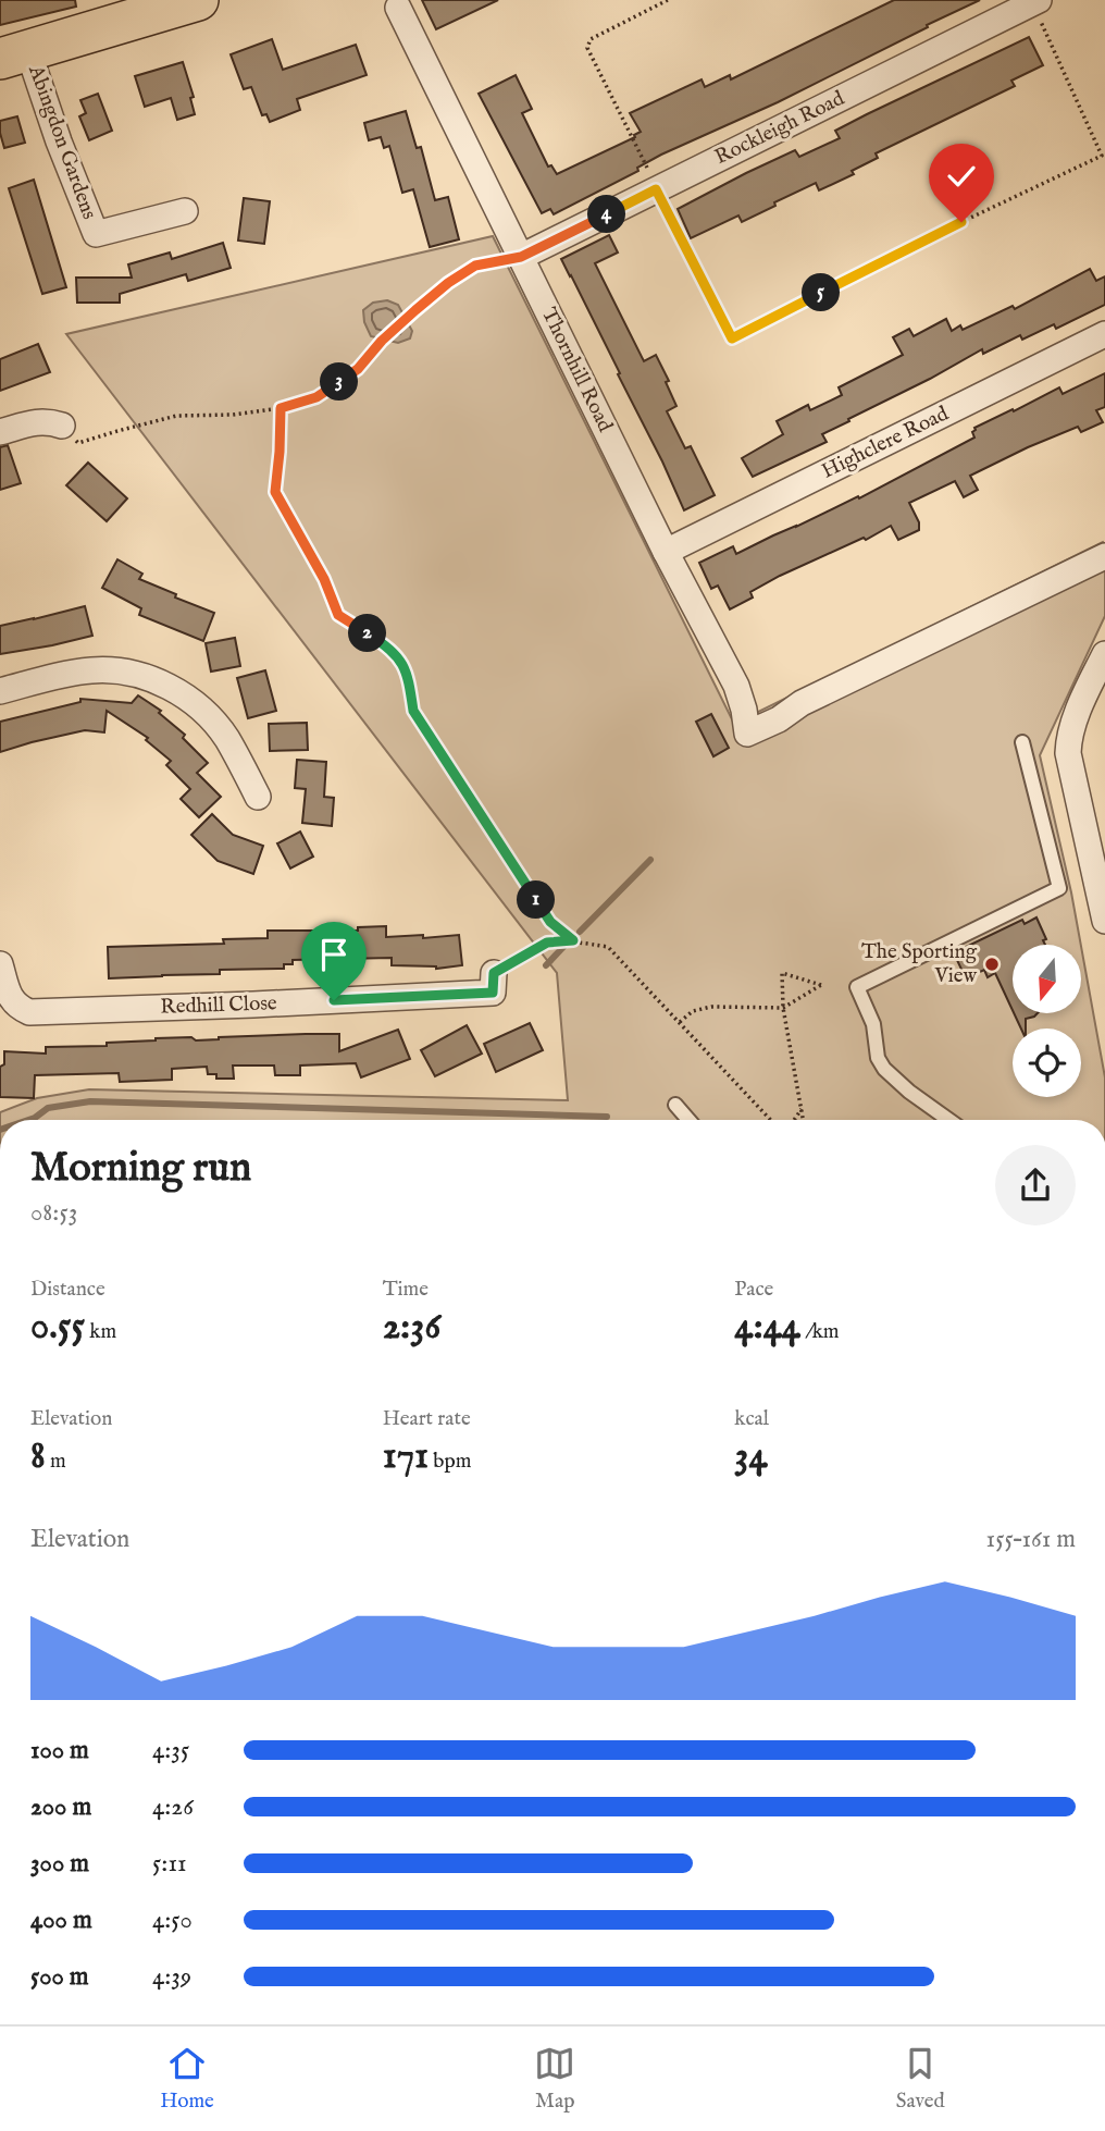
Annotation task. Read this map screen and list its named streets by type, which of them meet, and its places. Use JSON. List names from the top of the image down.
{
  "streets": {
    "street": [
      "Rockleigh Road",
      "Abingdon Gardens",
      "Thornhill Road",
      "Highclere Road",
      "Redhill Close"
    ]
  },
  "crossings": [
    ["Rockleigh Road", "Thornhill Road"],
    ["Thornhill Road", "Highclere Road"]
  ],
  "places": ["The Sporting View"],
  "north": "bottom",
  "page": {
    "pins": [
      "4",
      "5",
      "3",
      "2",
      "1"
    ],
    "heading": ["Morning run", "08:53"],
    "stats": [
      ["Distance", "0.55 km"],
      ["Time", "2:36"],
      ["Pace", "4:44 /km"],
      ["Elevation", "8 m"],
      ["Heart rate", "171 bpm"],
      ["kcal", "34"]
    ],
    "chart": ["Elevation", "155–161 m"],
    "list": [
      {
        "name": "100 m",
        "note": "4:35"
      },
      {
        "name": "200 m",
        "note": "4:26"
      },
      {
        "name": "300 m",
        "note": "5:11"
      },
      {
        "name": "400 m",
        "note": "4:50"
      },
      {
        "name": "500 m",
        "note": "4:39"
      }
    ],
    "tabs": ["Home", "Map", "Saved"]
  }
}
